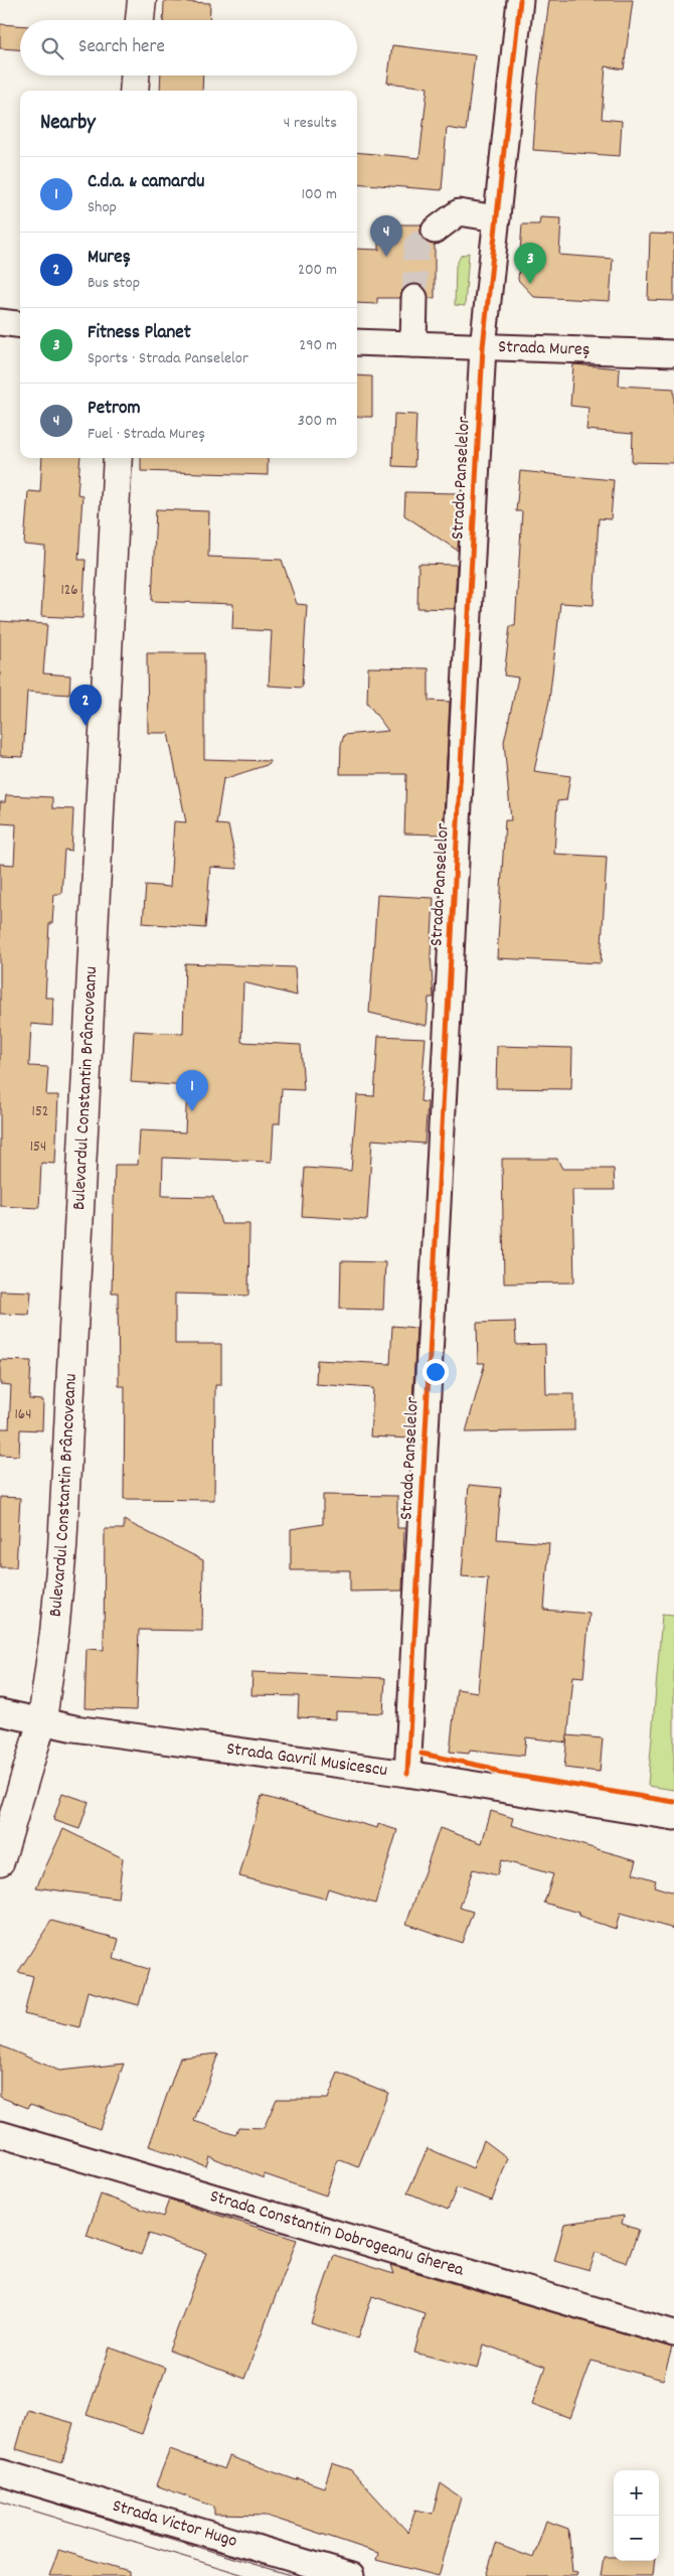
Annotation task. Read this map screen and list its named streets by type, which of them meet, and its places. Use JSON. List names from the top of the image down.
{
  "streets": {
    "main road": ["Bulevardul Constantin Brâncoveanu"],
    "street": [
      "Strada Mureș",
      "Strada Panselelor",
      "Strada Gavril Musicescu",
      "Strada Constantin Dobrogeanu Gherea",
      "Strada Victor Hugo"
    ]
  },
  "crossings": [
    ["Strada Mureș", "Strada Panselelor"],
    ["Strada Panselelor", "Strada Gavril Musicescu"],
    ["Bulevardul Constantin Brâncoveanu", "Strada Gavril Musicescu"]
  ],
  "house_numbers": [
    "126",
    "152",
    "154",
    "164"
  ],
  "page": {
    "search": "Search here",
    "heading": ["Nearby", "4 results"],
    "list": [
      {
        "mark": "1",
        "name": "C.d.a. & camardu",
        "note": "Shop",
        "value": "100 m"
      },
      {
        "mark": "2",
        "name": "Mureș",
        "note": "Bus stop",
        "value": "200 m"
      },
      {
        "mark": "3",
        "name": "Fitness Planet",
        "note": "Sports · Strada Panselelor",
        "value": "290 m"
      },
      {
        "mark": "4",
        "name": "Petrom",
        "note": "Fuel · Strada Mureș",
        "value": "300 m"
      }
    ],
    "pins": [
      "4",
      "3",
      "2",
      "1"
    ],
    "map_buttons": ["+", "−"]
  }
}
